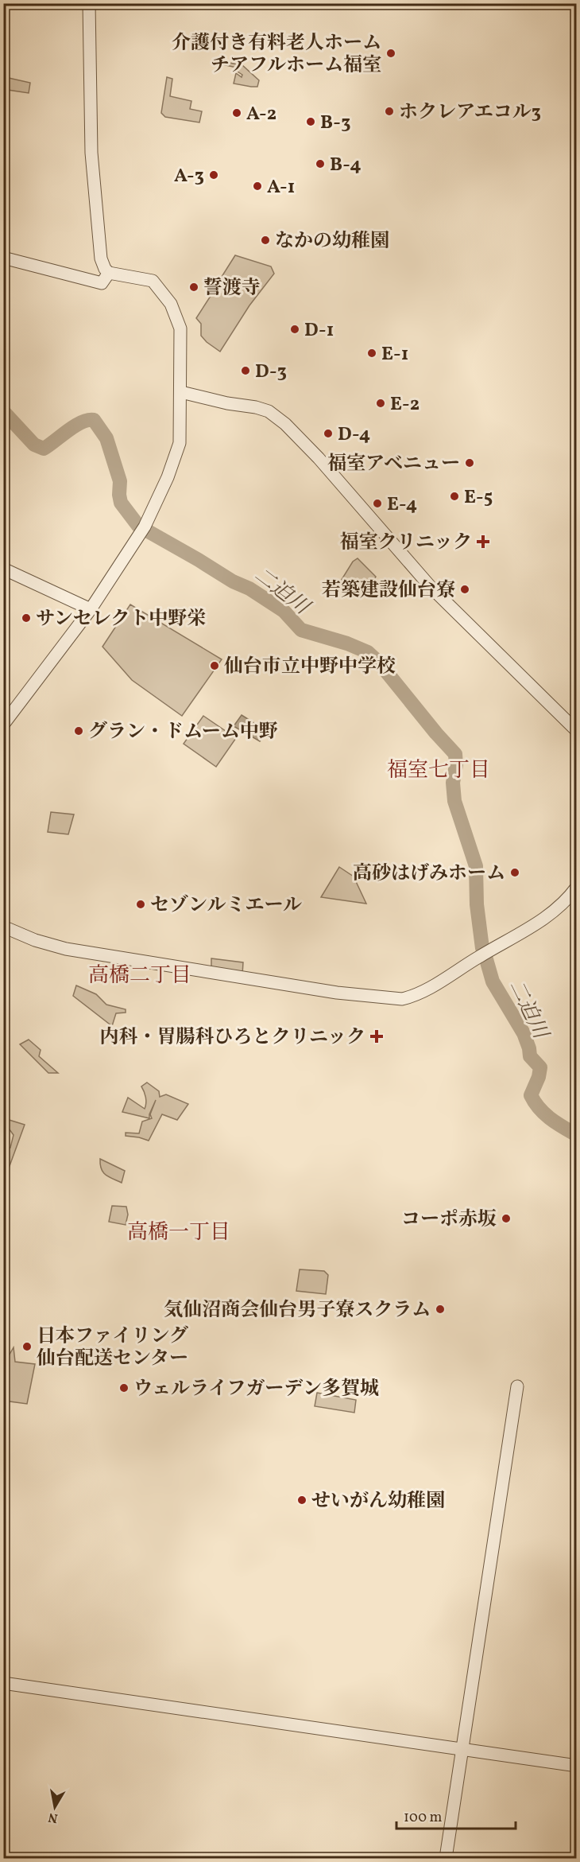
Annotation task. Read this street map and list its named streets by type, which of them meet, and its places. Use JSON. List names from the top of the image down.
{
  "districts": ["福室七丁目", "高橋二丁目", "高橋一丁目"],
  "water": ["二迫川"],
  "places": {
    "other": [
      "介護付き有料老人ホーム チアフルホーム福室",
      "ホクレアエコル3",
      "A-2",
      "B-3",
      "B-4",
      "A-3",
      "A-1",
      "なかの幼稚園",
      "誓渡寺",
      "D-1",
      "E-1",
      "D-3",
      "E-2",
      "D-4",
      "福室アベニュー",
      "E-5",
      "E-4",
      "若築建設仙台寮",
      "サンセレクト中野栄",
      "仙台市立中野中学校",
      "グラン・ドムーム中野",
      "高砂はげみホーム",
      "セゾンルミエール",
      "コーポ赤坂",
      "気仙沼商会仙台男子寮スクラム",
      "日本ファイリング 仙台配送センター",
      "ウェルライフガーデン多賀城",
      "せいがん幼稚園"
    ],
    "health": ["福室クリニック", "内科・胃腸科ひろとクリニック"]
  },
  "scale_bar": "100 m",
  "north": "bottom"
}
